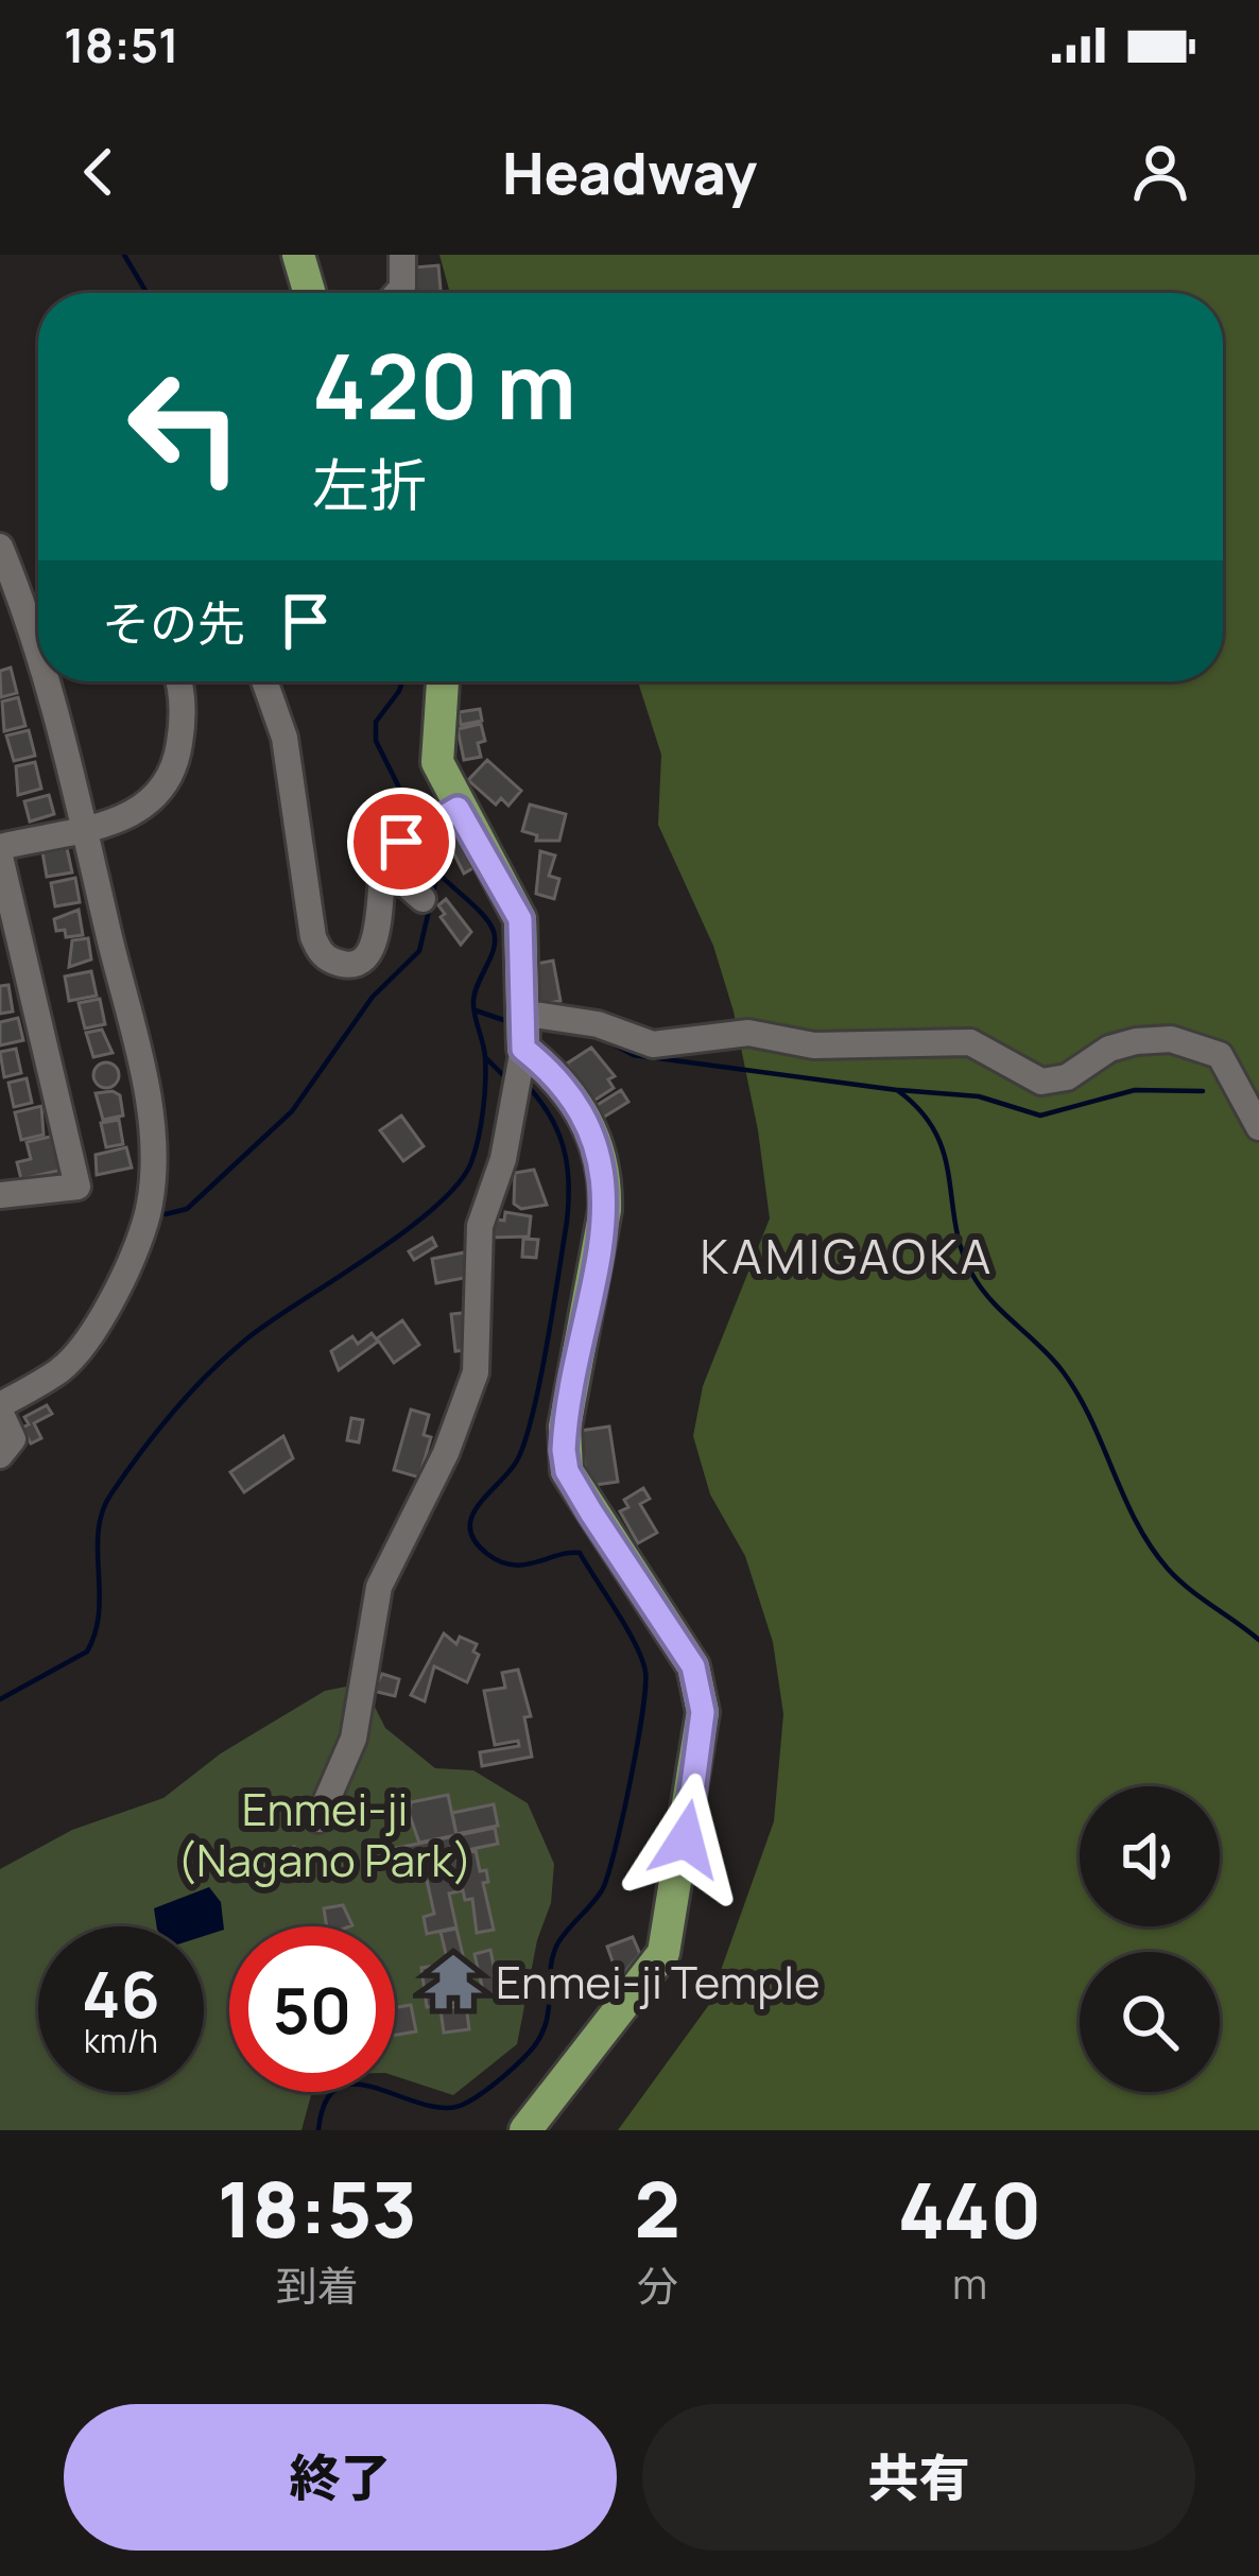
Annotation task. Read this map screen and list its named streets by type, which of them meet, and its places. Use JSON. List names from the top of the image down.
{
  "districts": ["KAMIGAOKA"],
  "parks": ["Enmei-ji (Nagano Park)"],
  "places": {
    "temple": ["Enmei-ji Temple"]
  },
  "page": {
    "status": "18:51",
    "header": "Headway",
    "turn": ["420 m", "左折"],
    "then": "その先",
    "speed": "46 km/h",
    "limit": "50",
    "eta": [
      "18:53",
      "到着",
      "2",
      "分",
      "440",
      "m"
    ],
    "buttons": ["終了", "共有"]
  }
}
